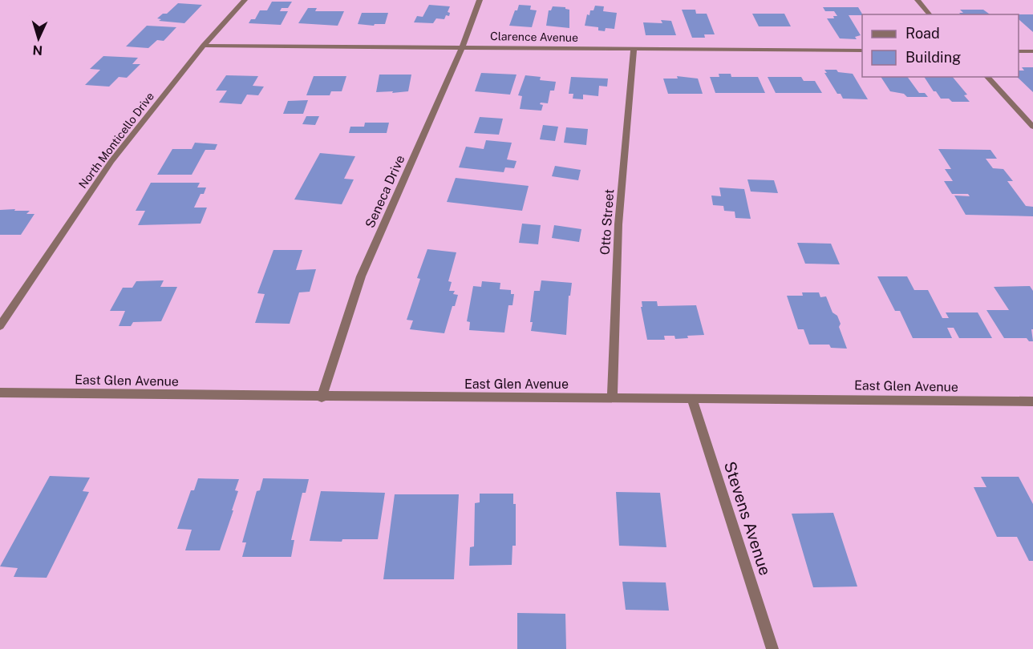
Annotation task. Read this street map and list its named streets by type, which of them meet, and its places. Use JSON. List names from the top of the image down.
{
  "streets": {
    "street": [
      "Clarence Avenue",
      "North Monticello Drive",
      "Seneca Drive",
      "Otto Street",
      "East Glen Avenue",
      "Stevens Avenue"
    ]
  },
  "crossings": [
    ["Clarence Avenue", "North Monticello Drive"],
    ["Clarence Avenue", "Seneca Drive"],
    ["Clarence Avenue", "Otto Street"],
    ["Seneca Drive", "East Glen Avenue"],
    ["Otto Street", "East Glen Avenue"],
    ["East Glen Avenue", "Stevens Avenue"]
  ],
  "legend": ["Road", "Building"],
  "north": "bottom"
}
